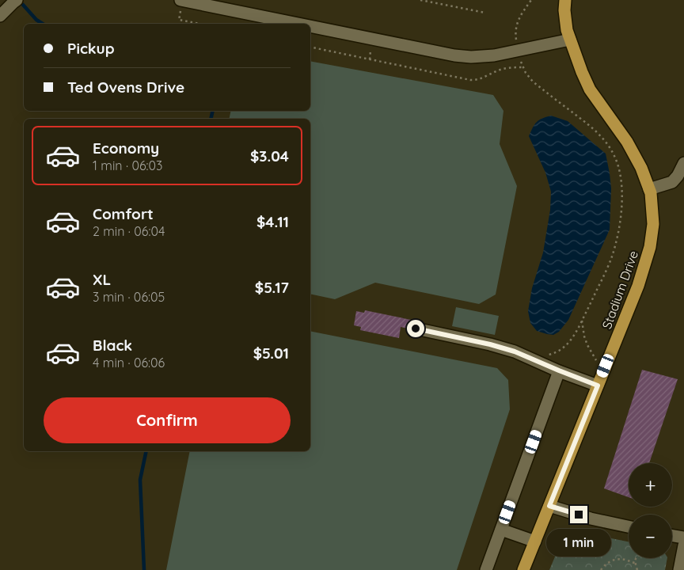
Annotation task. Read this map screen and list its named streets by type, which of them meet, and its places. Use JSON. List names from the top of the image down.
{
  "streets": {
    "main road": ["Stadium Drive"]
  },
  "page": {
    "banner": ["Pickup", "Ted Ovens Drive"],
    "list": [
      {
        "name": "Economy",
        "note": "1 min · 06:03",
        "value": "$3.04"
      },
      {
        "name": "Comfort",
        "note": "2 min · 06:04",
        "value": "$4.11"
      },
      {
        "name": "XL",
        "note": "3 min · 06:05",
        "value": "$5.17"
      },
      {
        "name": "Black",
        "note": "4 min · 06:06",
        "value": "$5.01"
      }
    ],
    "buttons": "Confirm",
    "map_buttons": ["+", "−"],
    "bubble": "1 min"
  }
}
